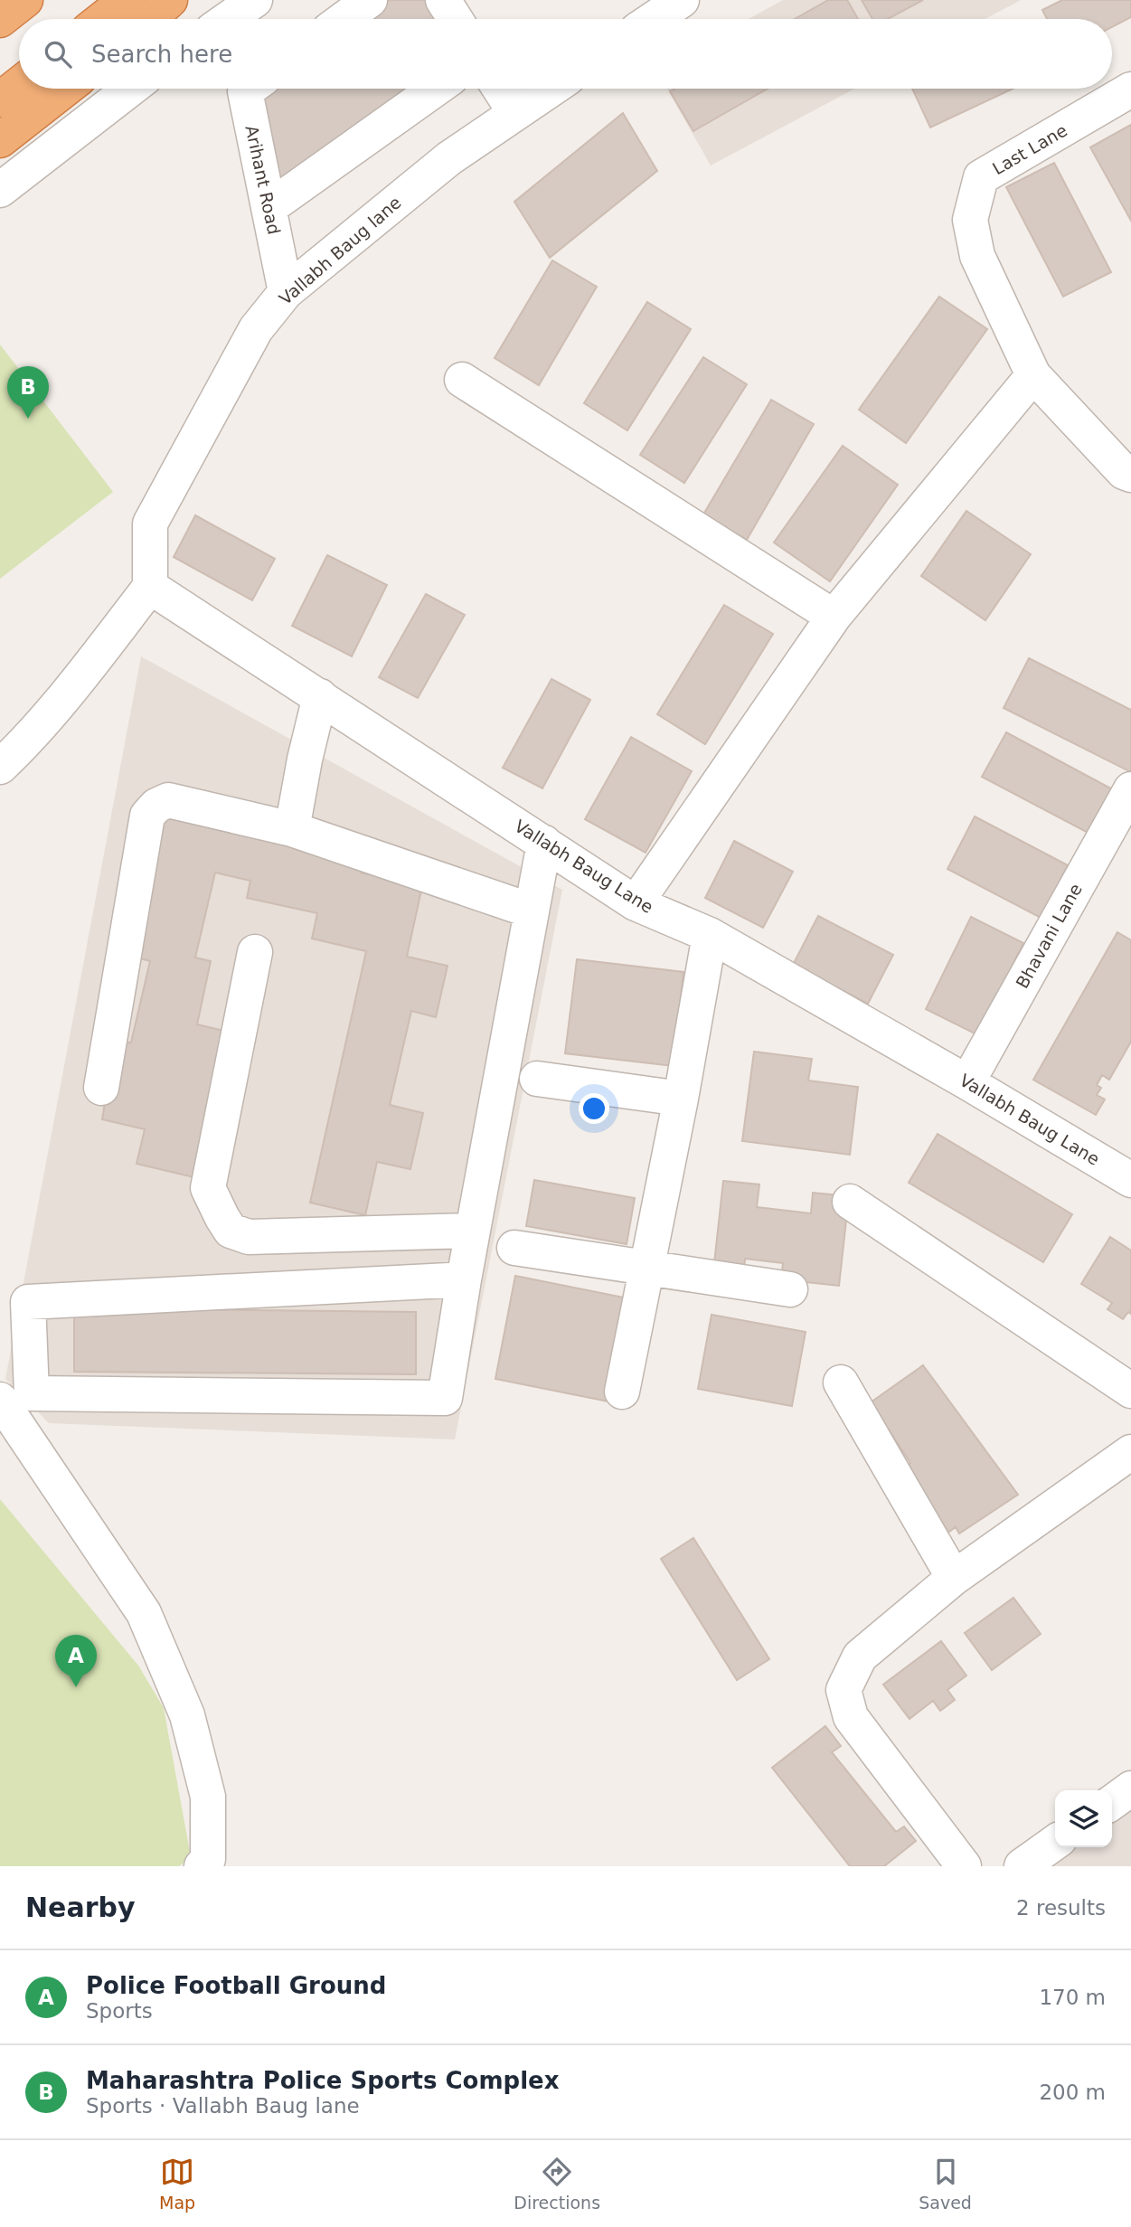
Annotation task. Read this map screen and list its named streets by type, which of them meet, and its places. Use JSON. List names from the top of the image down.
{
  "streets": {
    "street": [
      "Last Lane",
      "Arihant Road",
      "Vallabh Baug lane",
      "Vallabh Baug Lane",
      "Bhavani Lane"
    ]
  },
  "crossings": [
    ["Arihant Road", "Vallabh Baug lane"],
    ["Vallabh Baug lane", "Vallabh Baug Lane"],
    ["Vallabh Baug Lane", "Bhavani Lane"]
  ],
  "page": {
    "search": "Search here",
    "pins": ["B", "A"],
    "heading": ["Nearby", "2 results"],
    "list": [
      {
        "mark": "A",
        "name": "Police Football Ground",
        "note": "Sports",
        "value": "170 m"
      },
      {
        "mark": "B",
        "name": "Maharashtra Police Sports Complex",
        "note": "Sports · Vallabh Baug lane",
        "value": "200 m"
      }
    ],
    "nav": ["Map", "Directions", "Saved"]
  }
}
